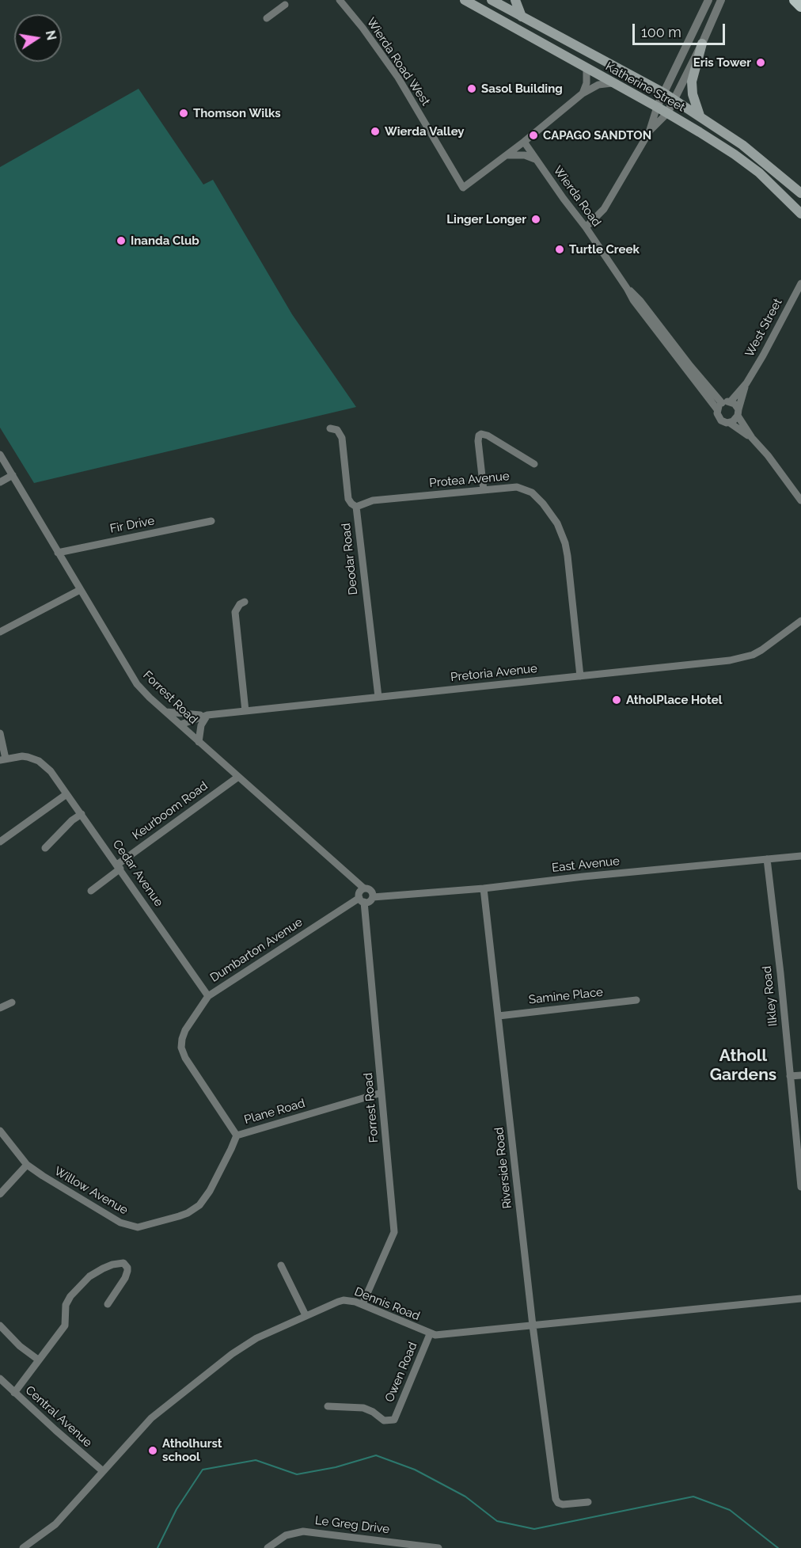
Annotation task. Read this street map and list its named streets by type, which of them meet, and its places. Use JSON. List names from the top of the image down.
{
  "streets": {
    "main road": ["Katherine Street"],
    "street": [
      "Wierda Road West",
      "Wierda Road",
      "West Street",
      "Protea Avenue",
      "Fir Drive",
      "Deodar Road",
      "Pretoria Avenue",
      "Forrest Road",
      "Keurboom Road",
      "East Avenue",
      "Cedar Avenue",
      "Dumbarton Avenue",
      "Samine Place",
      "Ilkley Road",
      "Plane Road",
      "Riverside Road",
      "Willow Avenue",
      "Dennis Road",
      "Owen Road",
      "Central Avenue",
      "Le Greg Drive"
    ]
  },
  "crossings": [
    ["Wierda Road", "West Street"],
    ["Protea Avenue", "Deodar Road"],
    ["Protea Avenue", "Pretoria Avenue"],
    ["Fir Drive", "Forrest Road"],
    ["Deodar Road", "Pretoria Avenue"],
    ["Pretoria Avenue", "Forrest Road"],
    ["Forrest Road", "Keurboom Road"],
    ["Forrest Road", "East Avenue"],
    ["Forrest Road", "Dumbarton Avenue"],
    ["Forrest Road", "Plane Road"],
    ["Forrest Road", "Dennis Road"],
    ["Keurboom Road", "Cedar Avenue"],
    ["East Avenue", "Dumbarton Avenue"],
    ["East Avenue", "Ilkley Road"],
    ["East Avenue", "Riverside Road"],
    ["Cedar Avenue", "Dumbarton Avenue"],
    ["Dumbarton Avenue", "Plane Road"],
    ["Samine Place", "Riverside Road"],
    ["Plane Road", "Willow Avenue"],
    ["Riverside Road", "Dennis Road"],
    ["Dennis Road", "Owen Road"],
    ["Dennis Road", "Central Avenue"]
  ],
  "districts": ["Atholl Gardens"],
  "places": [
    "Eris Tower",
    "Sasol Building",
    "Thomson Wilks",
    "Wierda Valley",
    "CAPAGO SANDTON",
    "Linger Longer",
    "Inanda Club",
    "Turtle Creek",
    "AtholPlace Hotel",
    "Atholhurst school"
  ],
  "scale_bar": "100 m",
  "north": "right"
}
